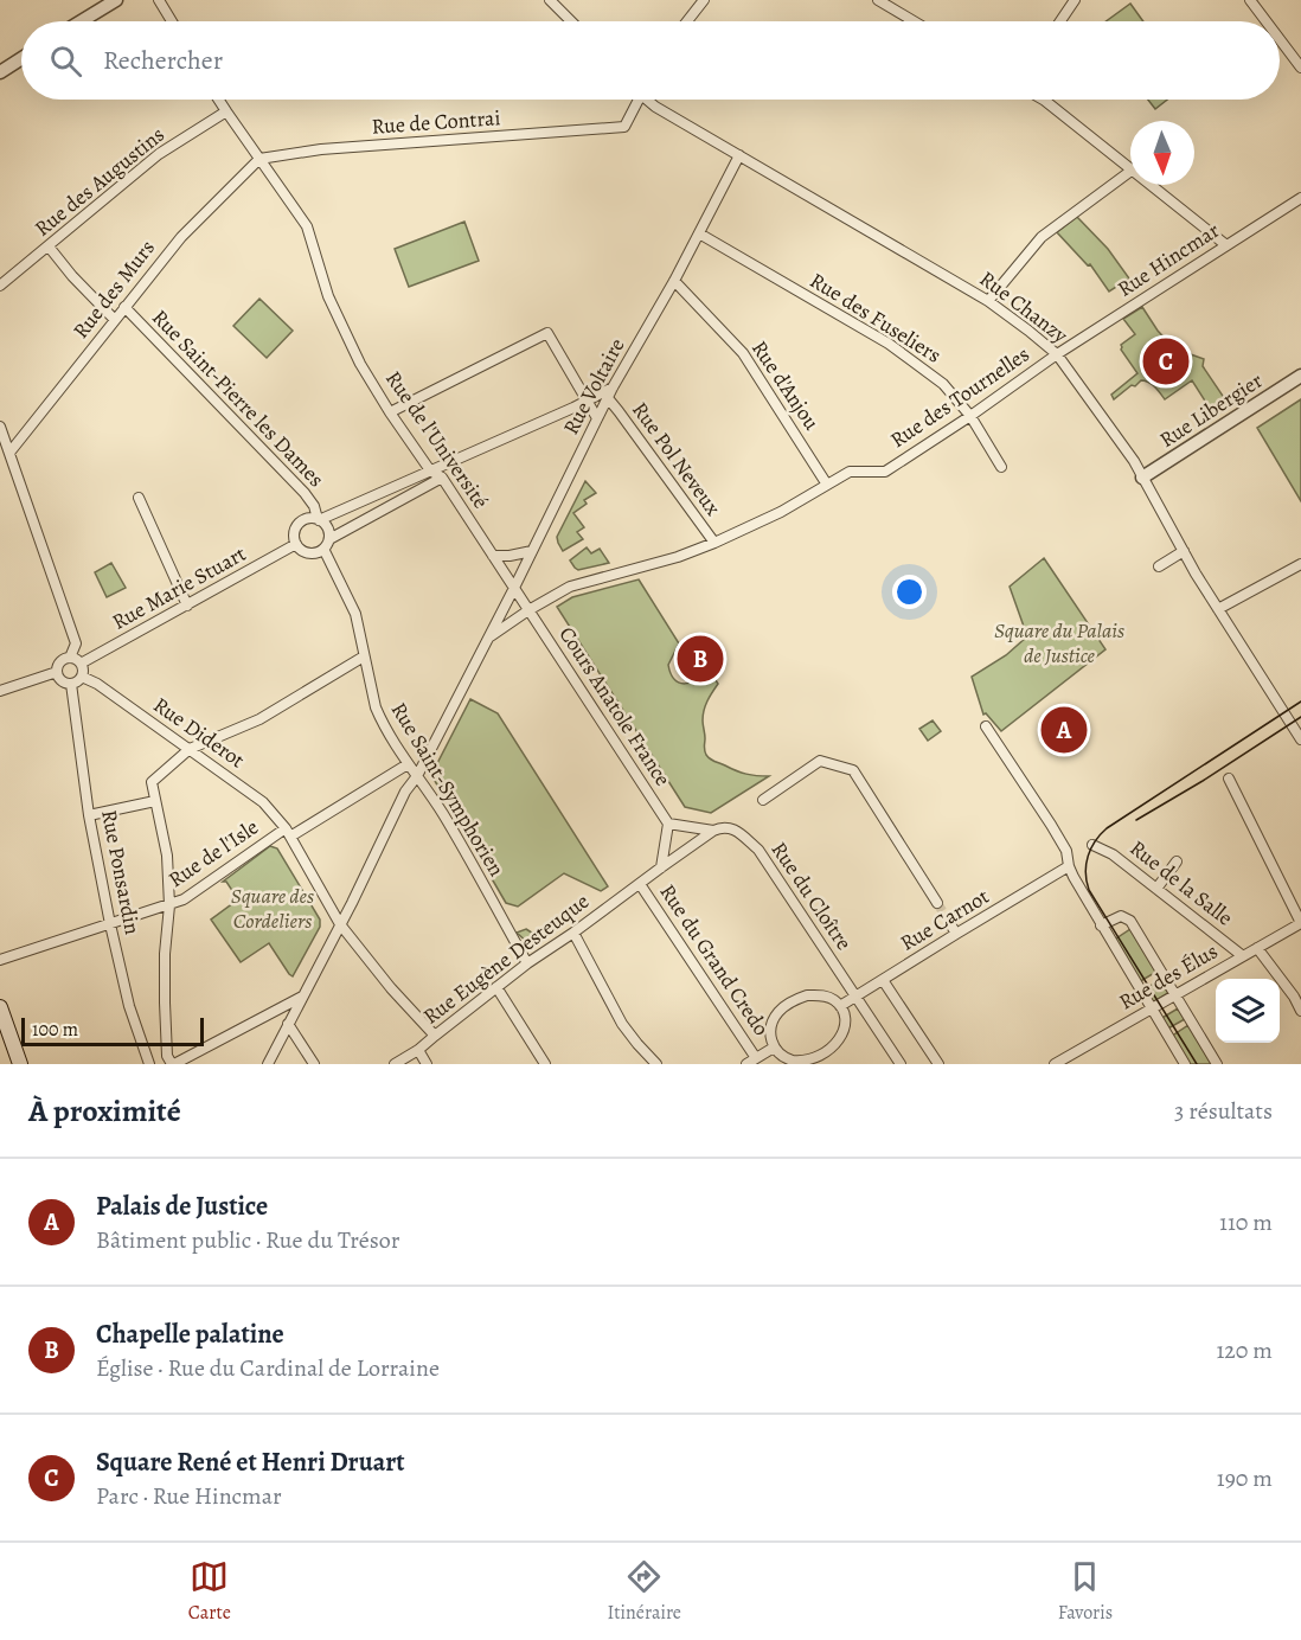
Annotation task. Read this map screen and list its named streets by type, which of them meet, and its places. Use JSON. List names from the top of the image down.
{
  "streets": {
    "street": [
      "Rue de Contrai",
      "Rue des Augustins",
      "Rue Hincmar",
      "Rue des Murs",
      "Rue Chanzy",
      "Rue des Fuseliers",
      "Rue d'Anjou",
      "Rue Voltaire",
      "Rue des Tournelles",
      "Rue Saint-Pierre les Dames",
      "Rue Libergier",
      "Rue de l'Université",
      "Rue Pol Neveux",
      "Rue Marie Stuart",
      "Cours Anatole France",
      "Rue Diderot",
      "Rue Saint-Symphorien",
      "Rue de l'Isle",
      "Rue Ponsardin",
      "Rue de la Salle",
      "Rue du Cloître",
      "Rue Carnot",
      "Rue Eugène Desteuque",
      "Rue du Grand Credo",
      "Rue des Élus"
    ]
  },
  "crossings": [
    ["Rue de Contrai", "Rue des Murs"],
    ["Rue de Contrai", "Rue de l'Université"],
    ["Rue des Augustins", "Rue de l'Université"],
    ["Rue Hincmar", "Rue Chanzy"],
    ["Rue Hincmar", "Rue des Tournelles"],
    ["Rue des Murs", "Rue Saint-Pierre les Dames"],
    ["Rue des Murs", "Rue de l'Université"],
    ["Rue Chanzy", "Rue Voltaire"],
    ["Rue Chanzy", "Rue des Tournelles"],
    ["Rue Chanzy", "Rue Libergier"],
    ["Rue des Fuseliers", "Rue Voltaire"],
    ["Rue des Fuseliers", "Rue des Tournelles"],
    ["Rue d'Anjou", "Rue Voltaire"],
    ["Rue Voltaire", "Rue des Tournelles"],
    ["Rue Voltaire", "Rue de l'Université"],
    ["Rue Voltaire", "Rue Pol Neveux"],
    ["Rue Voltaire", "Cours Anatole France"],
    ["Rue Voltaire", "Rue Diderot"],
    ["Rue Voltaire", "Rue Saint-Symphorien"],
    ["Rue Saint-Pierre les Dames", "Rue Marie Stuart"],
    ["Rue Saint-Pierre les Dames", "Rue Saint-Symphorien"],
    ["Rue de l'Université", "Cours Anatole France"],
    ["Rue Marie Stuart", "Rue Diderot"],
    ["Rue Marie Stuart", "Rue Saint-Symphorien"],
    ["Rue Marie Stuart", "Rue Ponsardin"],
    ["Rue Diderot", "Rue de l'Isle"],
    ["Rue Diderot", "Rue Ponsardin"],
    ["Rue Diderot", "Rue Eugène Desteuque"],
    ["Rue Saint-Symphorien", "Rue de l'Isle"],
    ["Rue Saint-Symphorien", "Rue Eugène Desteuque"],
    ["Rue de l'Isle", "Rue Ponsardin"],
    ["Rue de la Salle", "Rue des Élus"],
    ["Rue du Cloître", "Rue Carnot"],
    ["Rue du Cloître", "Rue Eugène Desteuque"],
    ["Rue Eugène Desteuque", "Rue du Grand Credo"]
  ],
  "parks": ["Square du Palais de Justice", "Square des Cordeliers"],
  "scale_bar": "100 m",
  "north": "bottom",
  "page": {
    "search": "Rechercher",
    "pins": ["C", "B", "A"],
    "scale": "100 m",
    "heading": ["À proximité", "3 résultats"],
    "list": [
      {
        "mark": "A",
        "name": "Palais de Justice",
        "note": "Bâtiment public · Rue du Trésor",
        "value": "110 m"
      },
      {
        "mark": "B",
        "name": "Chapelle palatine",
        "note": "Église · Rue du Cardinal de Lorraine",
        "value": "120 m"
      },
      {
        "mark": "C",
        "name": "Square René et Henri Druart",
        "note": "Parc · Rue Hincmar",
        "value": "190 m"
      }
    ],
    "nav": ["Carte", "Itinéraire", "Favoris"]
  }
}
